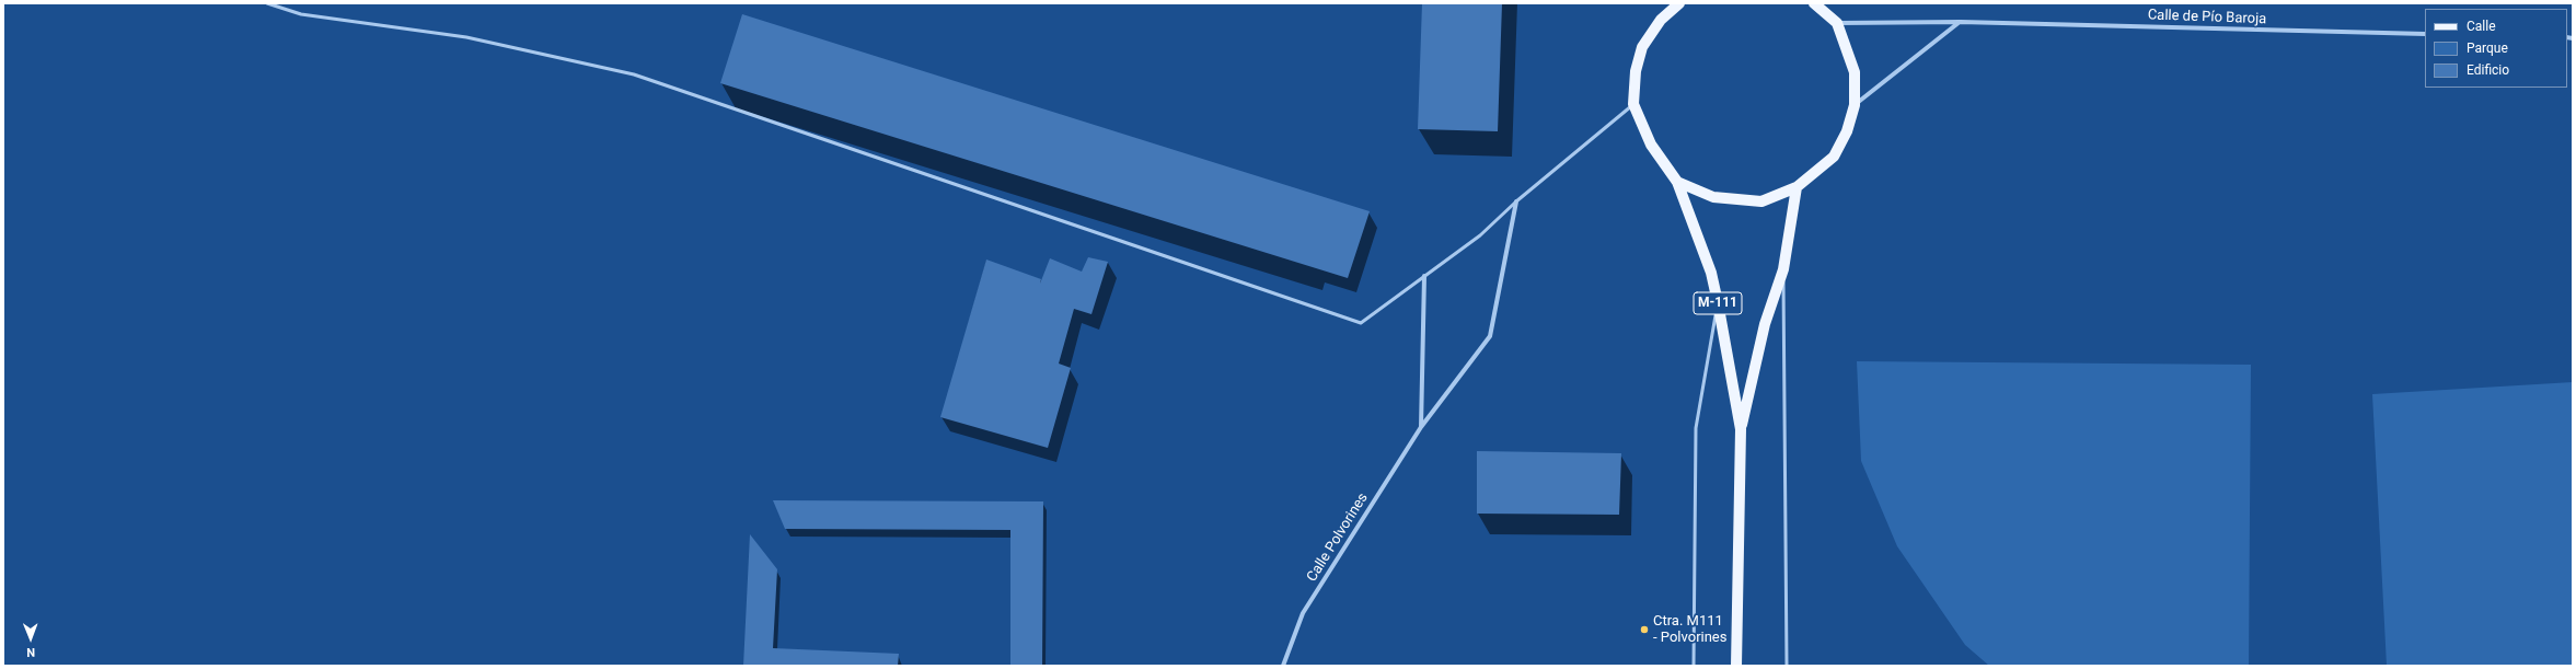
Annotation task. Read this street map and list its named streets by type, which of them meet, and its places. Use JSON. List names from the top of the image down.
{
  "streets": {
    "main road": ["M-111"],
    "street": ["Calle de Pío Baroja", "Calle Polvorines"]
  },
  "places": ["Ctra. M111 - Polvorines"],
  "legend": ["Calle", "Parque", "Edificio"],
  "north": "bottom"
}
